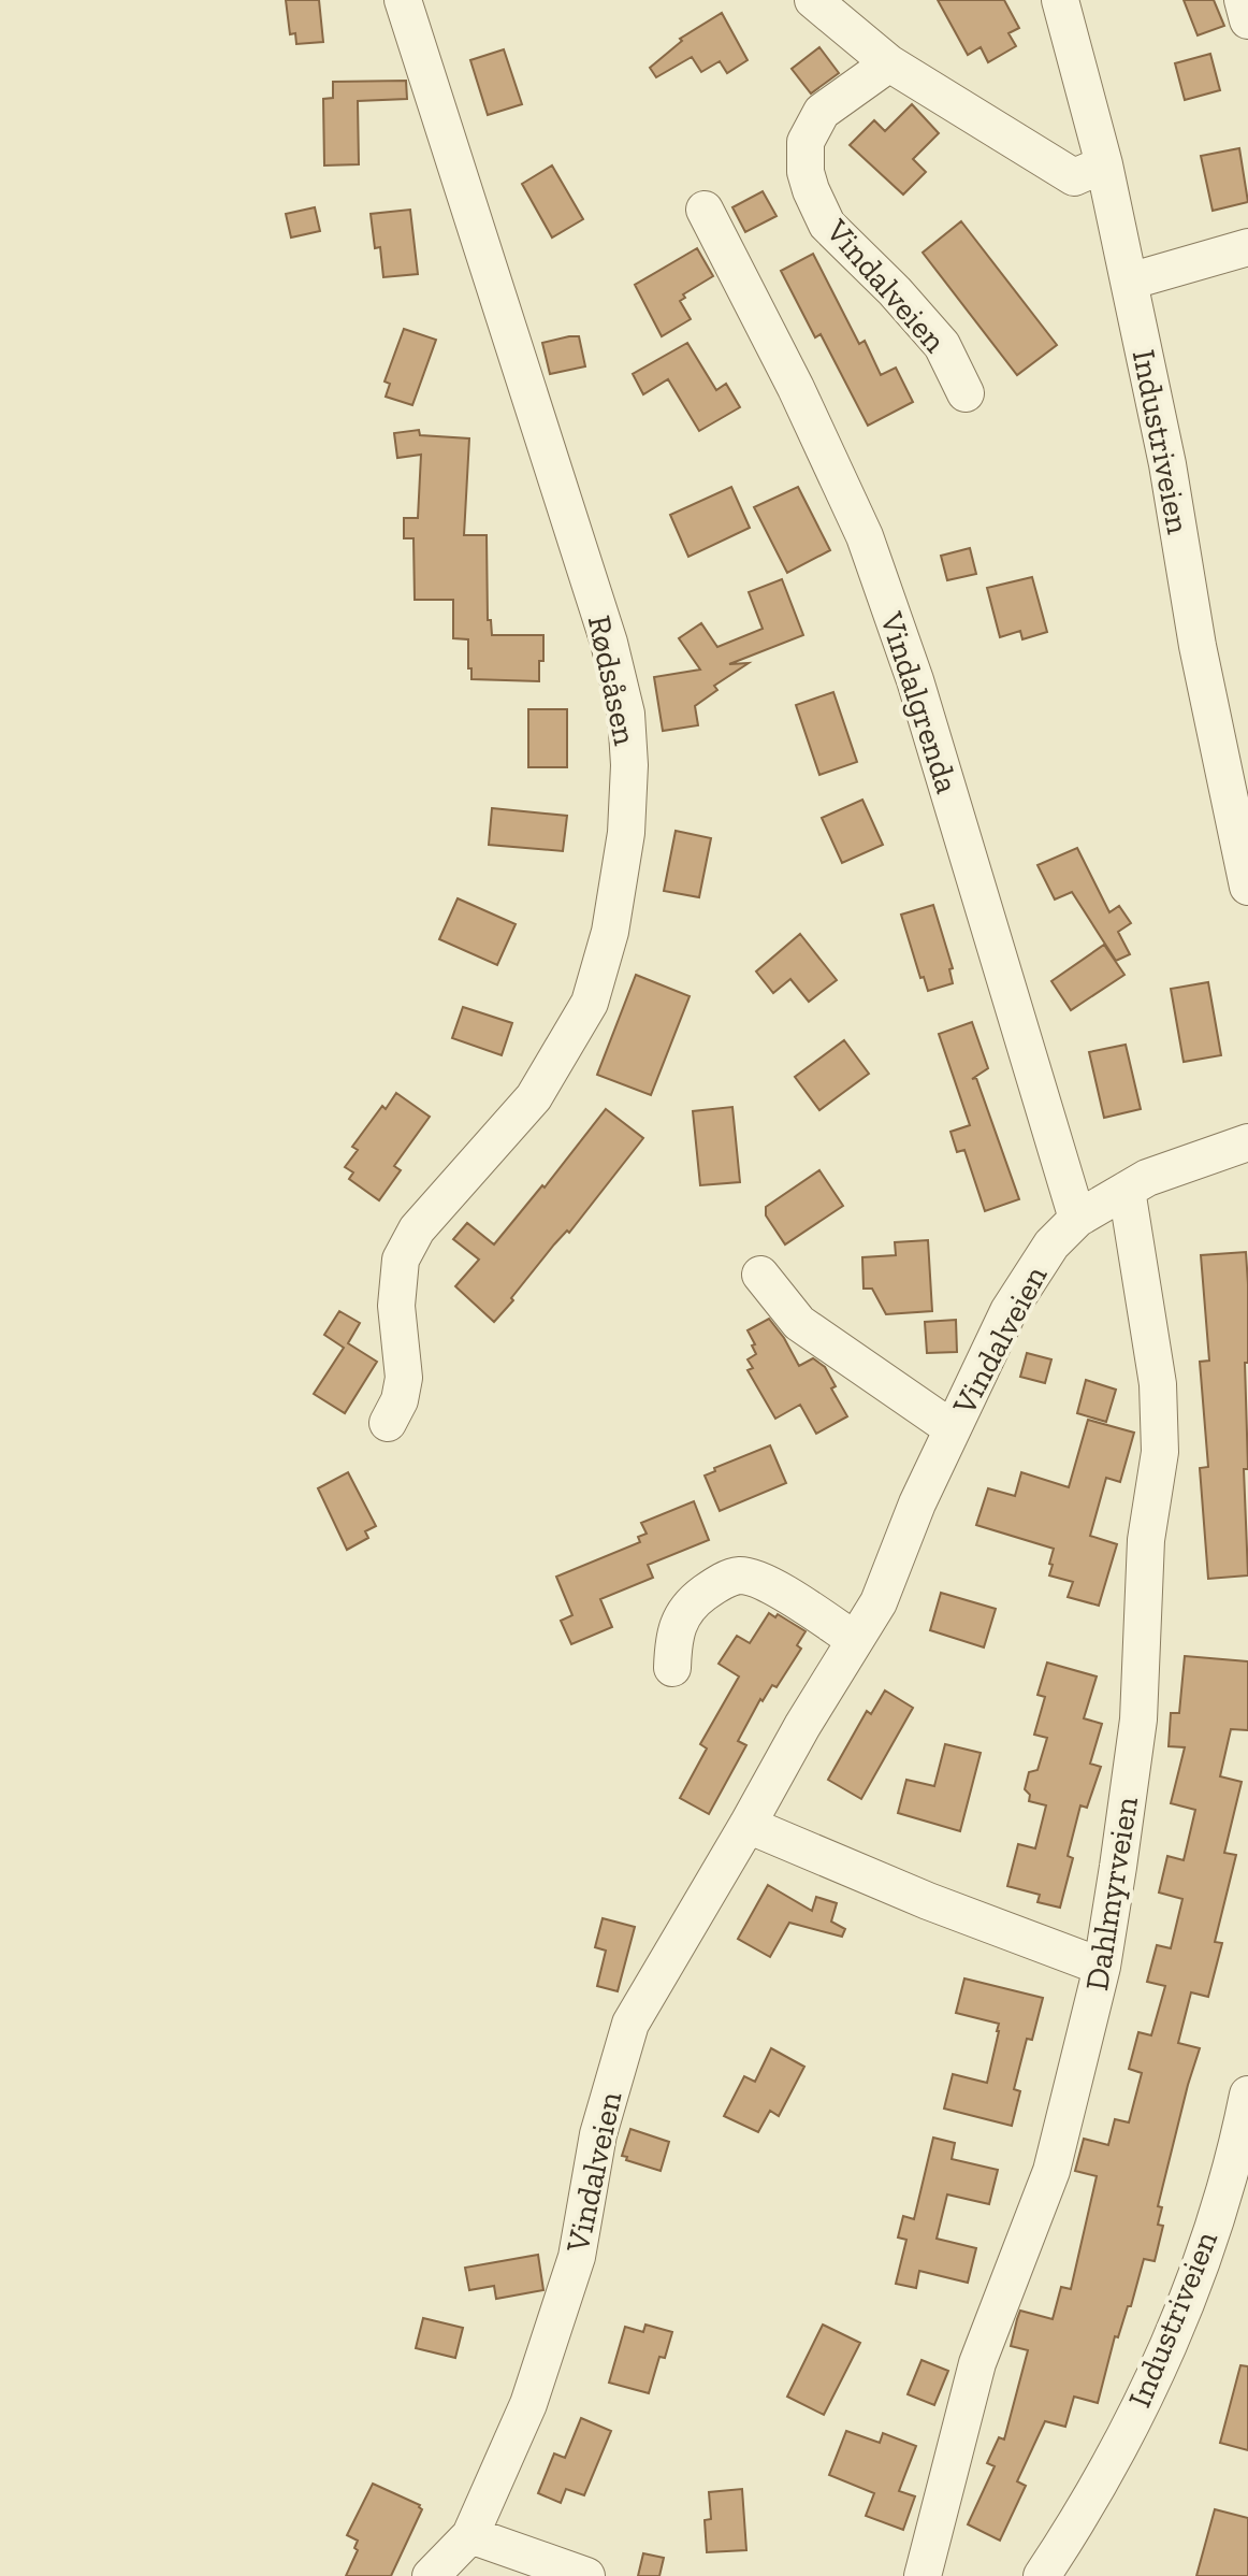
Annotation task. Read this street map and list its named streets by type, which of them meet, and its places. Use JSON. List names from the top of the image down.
{
  "streets": {
    "street": [
      "Vindalveien",
      "Industriveien",
      "Rødsåsen",
      "Vindalgrenda",
      "Dahlmyrveien"
    ]
  },
  "crossings": [
    ["Vindalveien", "Vindalgrenda"],
    ["Vindalveien", "Dahlmyrveien"]
  ]
}
